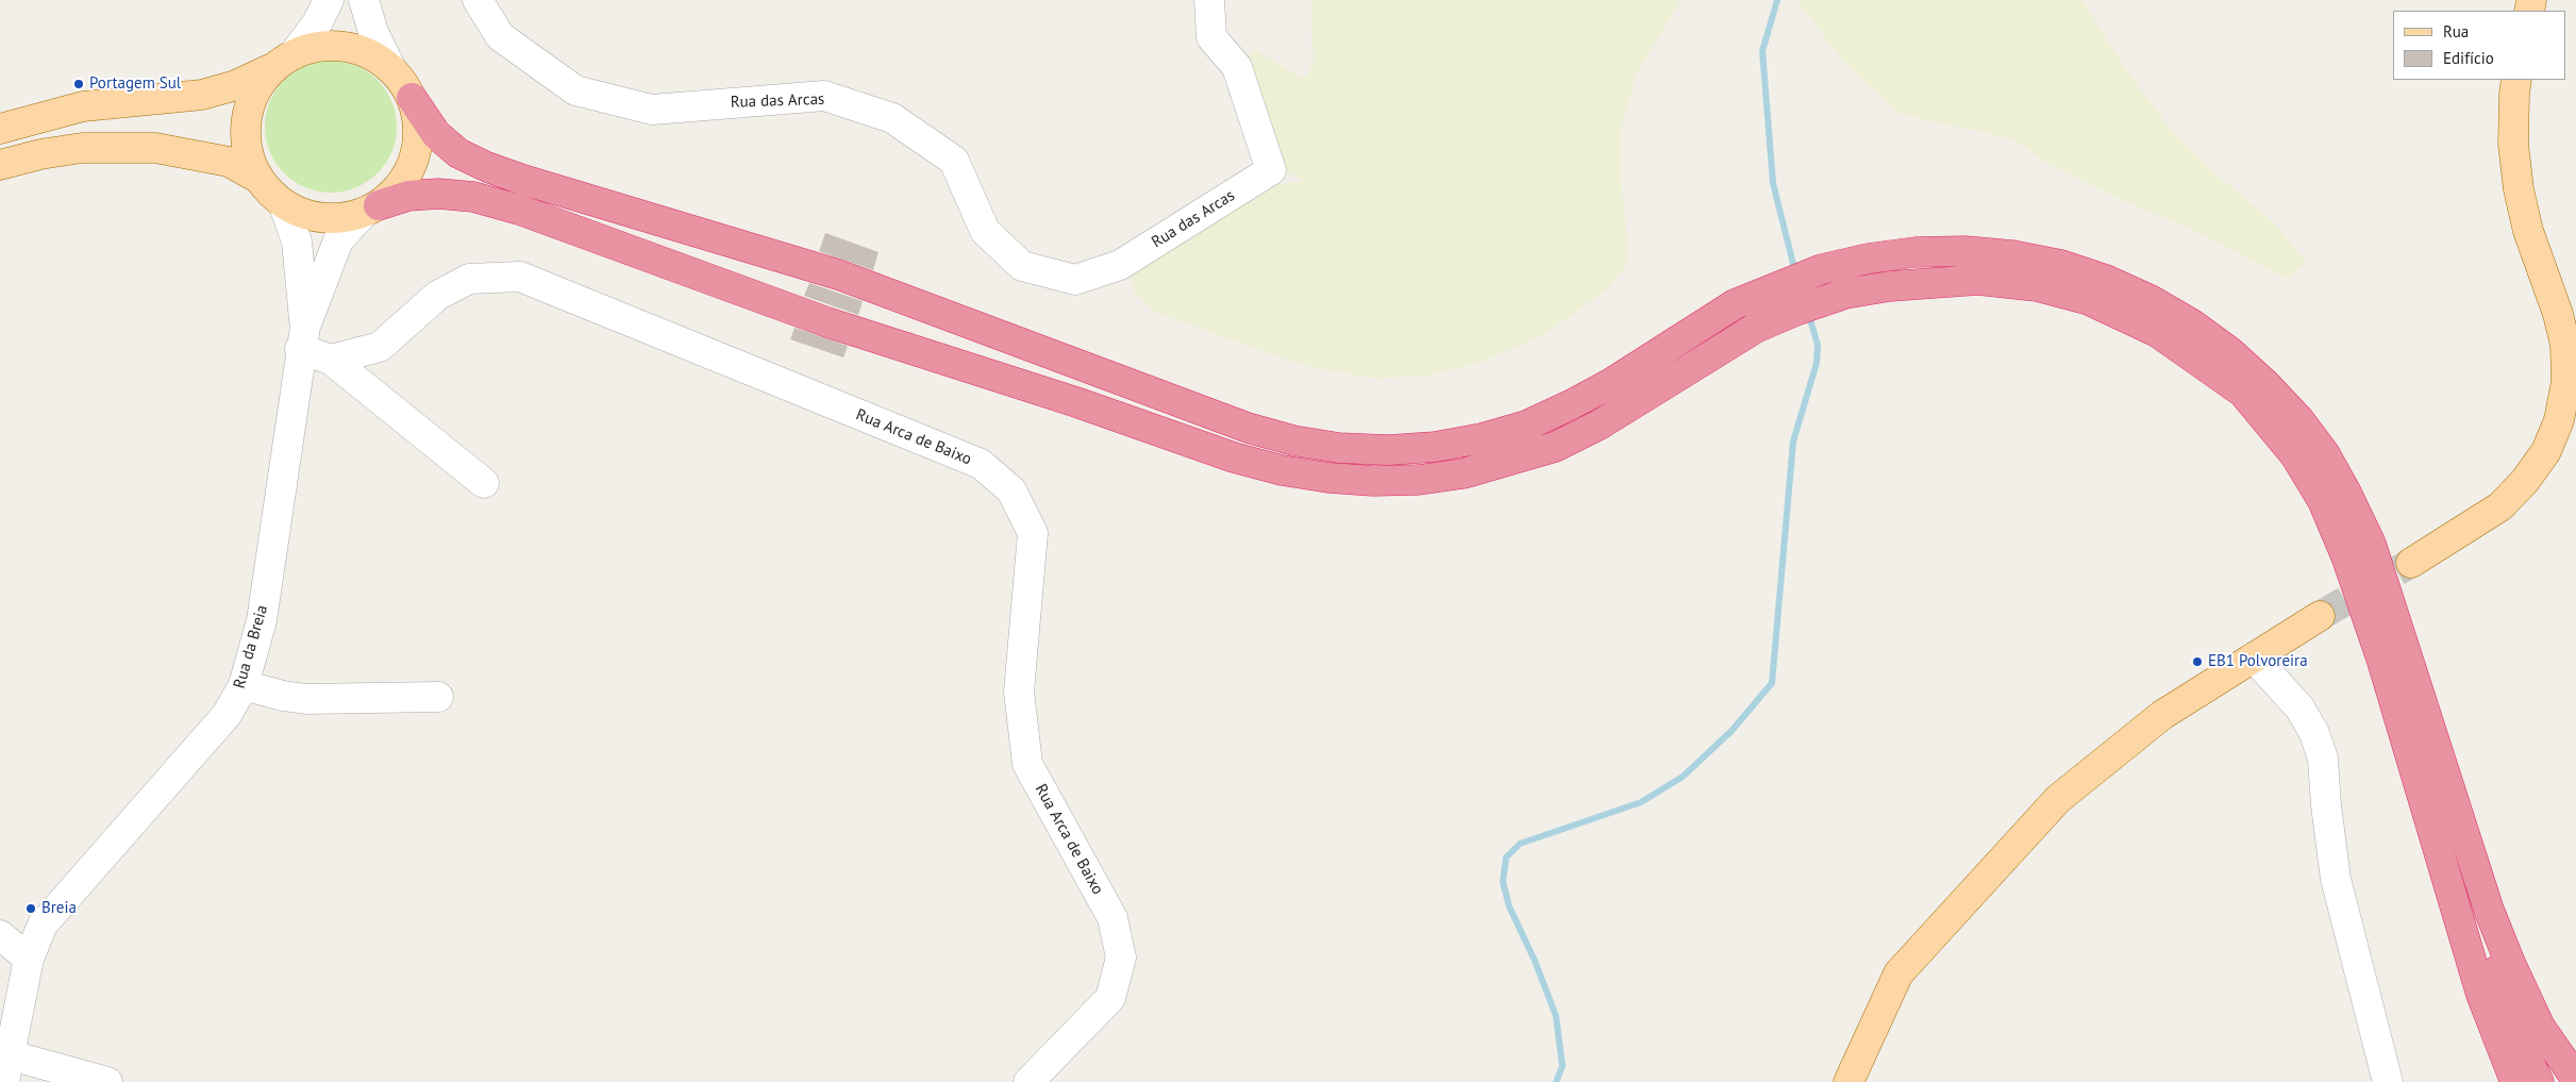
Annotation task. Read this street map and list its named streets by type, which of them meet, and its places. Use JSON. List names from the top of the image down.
{
  "streets": {
    "street": ["Rua das Arcas", "Rua Arca de Baixo", "Rua da Breia"]
  },
  "places": ["Portagem Sul", "EB1 Polvoreira", "Breia"],
  "legend": ["Rua", "Edifício"]
}
